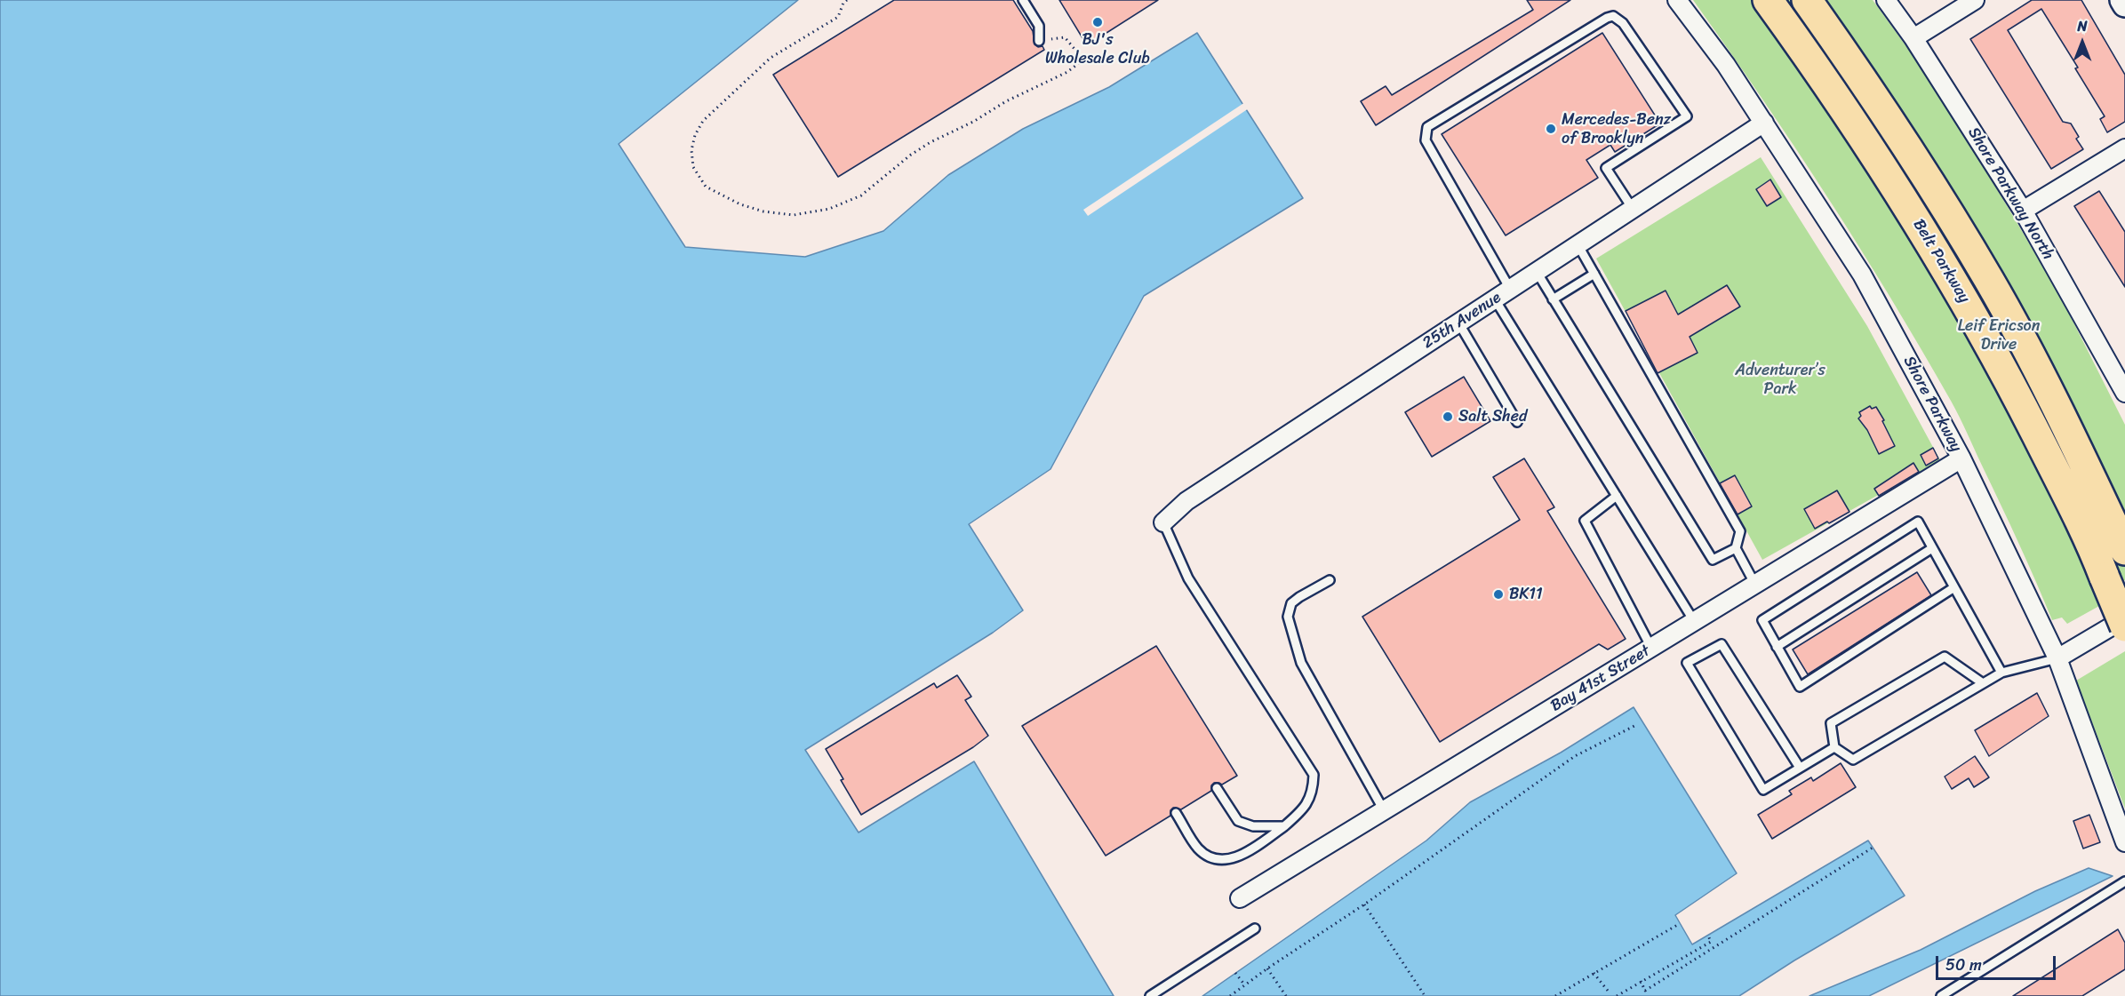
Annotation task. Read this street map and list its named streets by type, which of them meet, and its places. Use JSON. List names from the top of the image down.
{
  "streets": {
    "highway": ["Belt Parkway"],
    "street": [
      "Shore Parkway North",
      "25th Avenue",
      "Shore Parkway",
      "Bay 41st Street"
    ]
  },
  "crossings": [
    ["25th Avenue", "Shore Parkway"],
    ["Shore Parkway", "Bay 41st Street"]
  ],
  "parks": ["Leif Ericson Drive", "Adventurer’s Park"],
  "places": [
    "BJ's Wholesale Club",
    "Mercedes-Benz of Brooklyn",
    "Salt Shed",
    "BK11"
  ],
  "scale_bar": "50 m",
  "north": "top"
}
